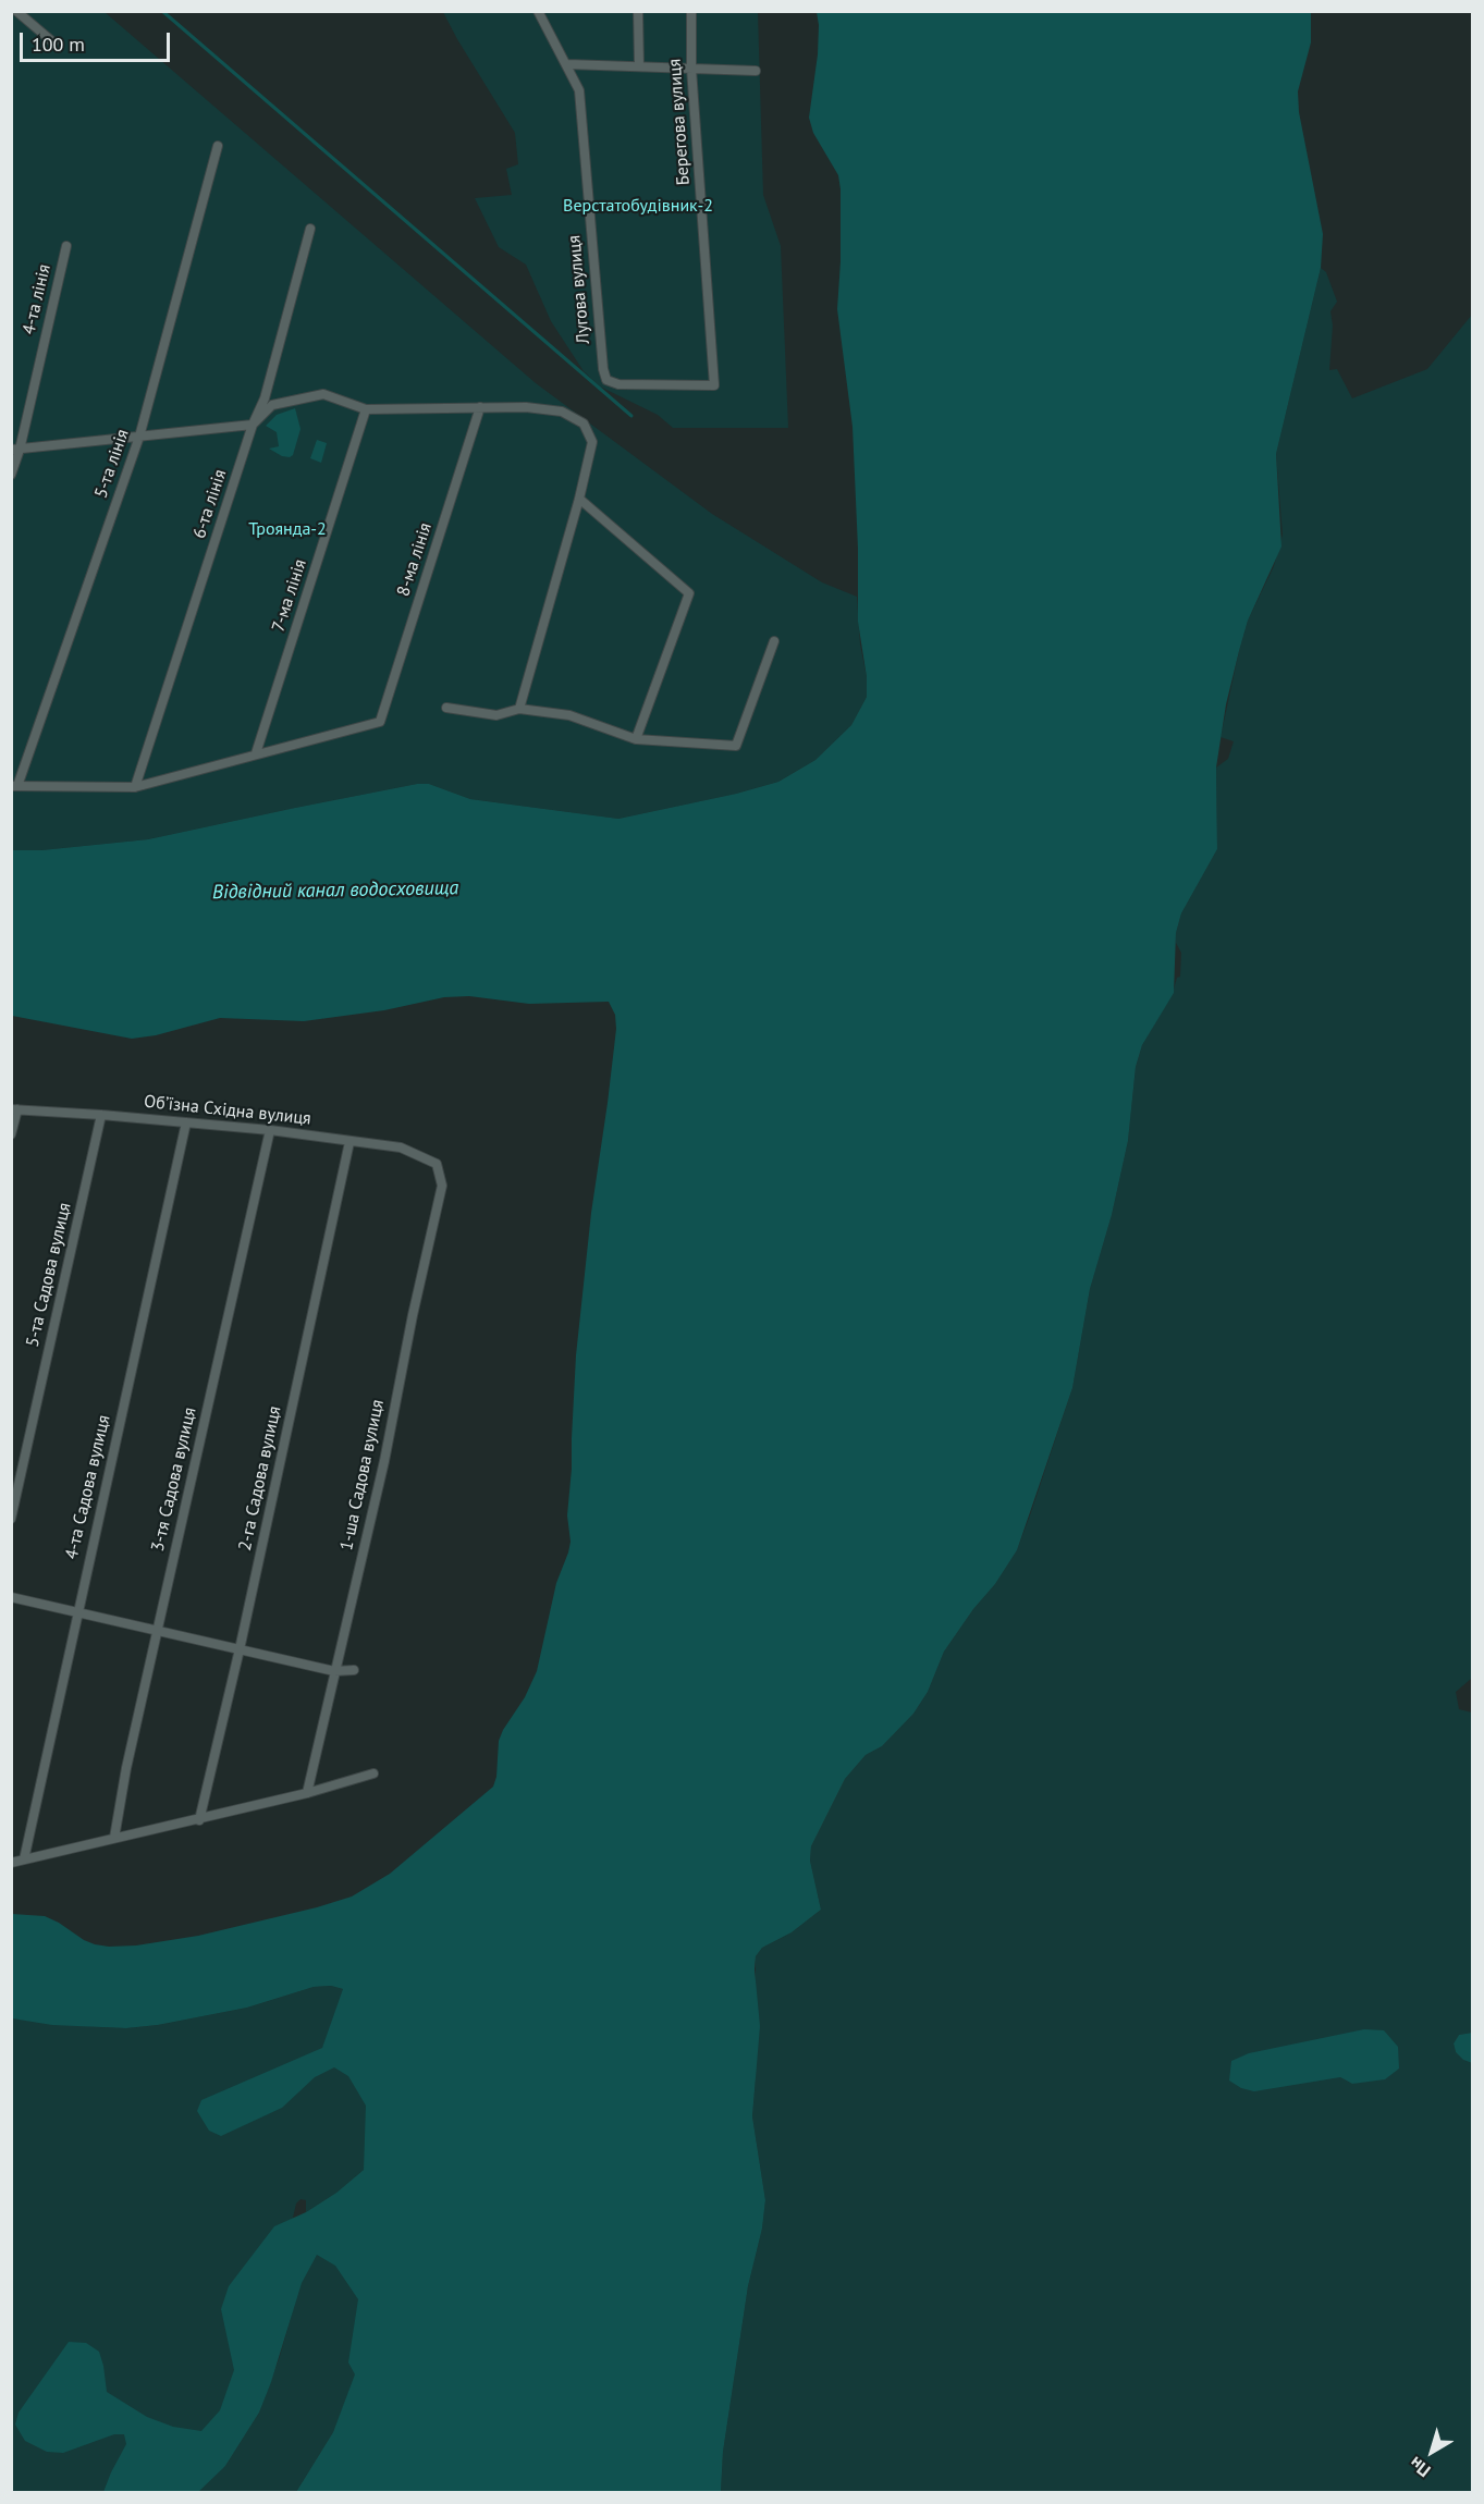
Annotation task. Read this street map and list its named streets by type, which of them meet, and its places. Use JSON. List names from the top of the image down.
{
  "streets": {
    "street": [
      "Берегова вулиця",
      "Лугова вулиця",
      "4-та лінія",
      "5-та лінія",
      "6-та лінія",
      "8-ма лінія",
      "7-ма лінія",
      "Обʼїзна Східна вулиця",
      "5-та Садова вулиця",
      "1-ша Садова вулиця",
      "2-га Садова вулиця",
      "3-тя Садова вулиця",
      "4-та Садова вулиця"
    ]
  },
  "crossings": [
    ["Берегова вулиця", "Лугова вулиця"],
    ["8-ма лінія", "7-ма лінія"],
    ["Обʼїзна Східна вулиця", "5-та Садова вулиця"],
    ["Обʼїзна Східна вулиця", "1-ша Садова вулиця"],
    ["Обʼїзна Східна вулиця", "2-га Садова вулиця"],
    ["Обʼїзна Східна вулиця", "3-тя Садова вулиця"],
    ["Обʼїзна Східна вулиця", "4-та Садова вулиця"]
  ],
  "water": ["Відвідний канал водосховища"],
  "parks": ["Верстатобудівник-2", "Троянда-2"],
  "scale_bar": "100 m",
  "north": "bottom left"
}
